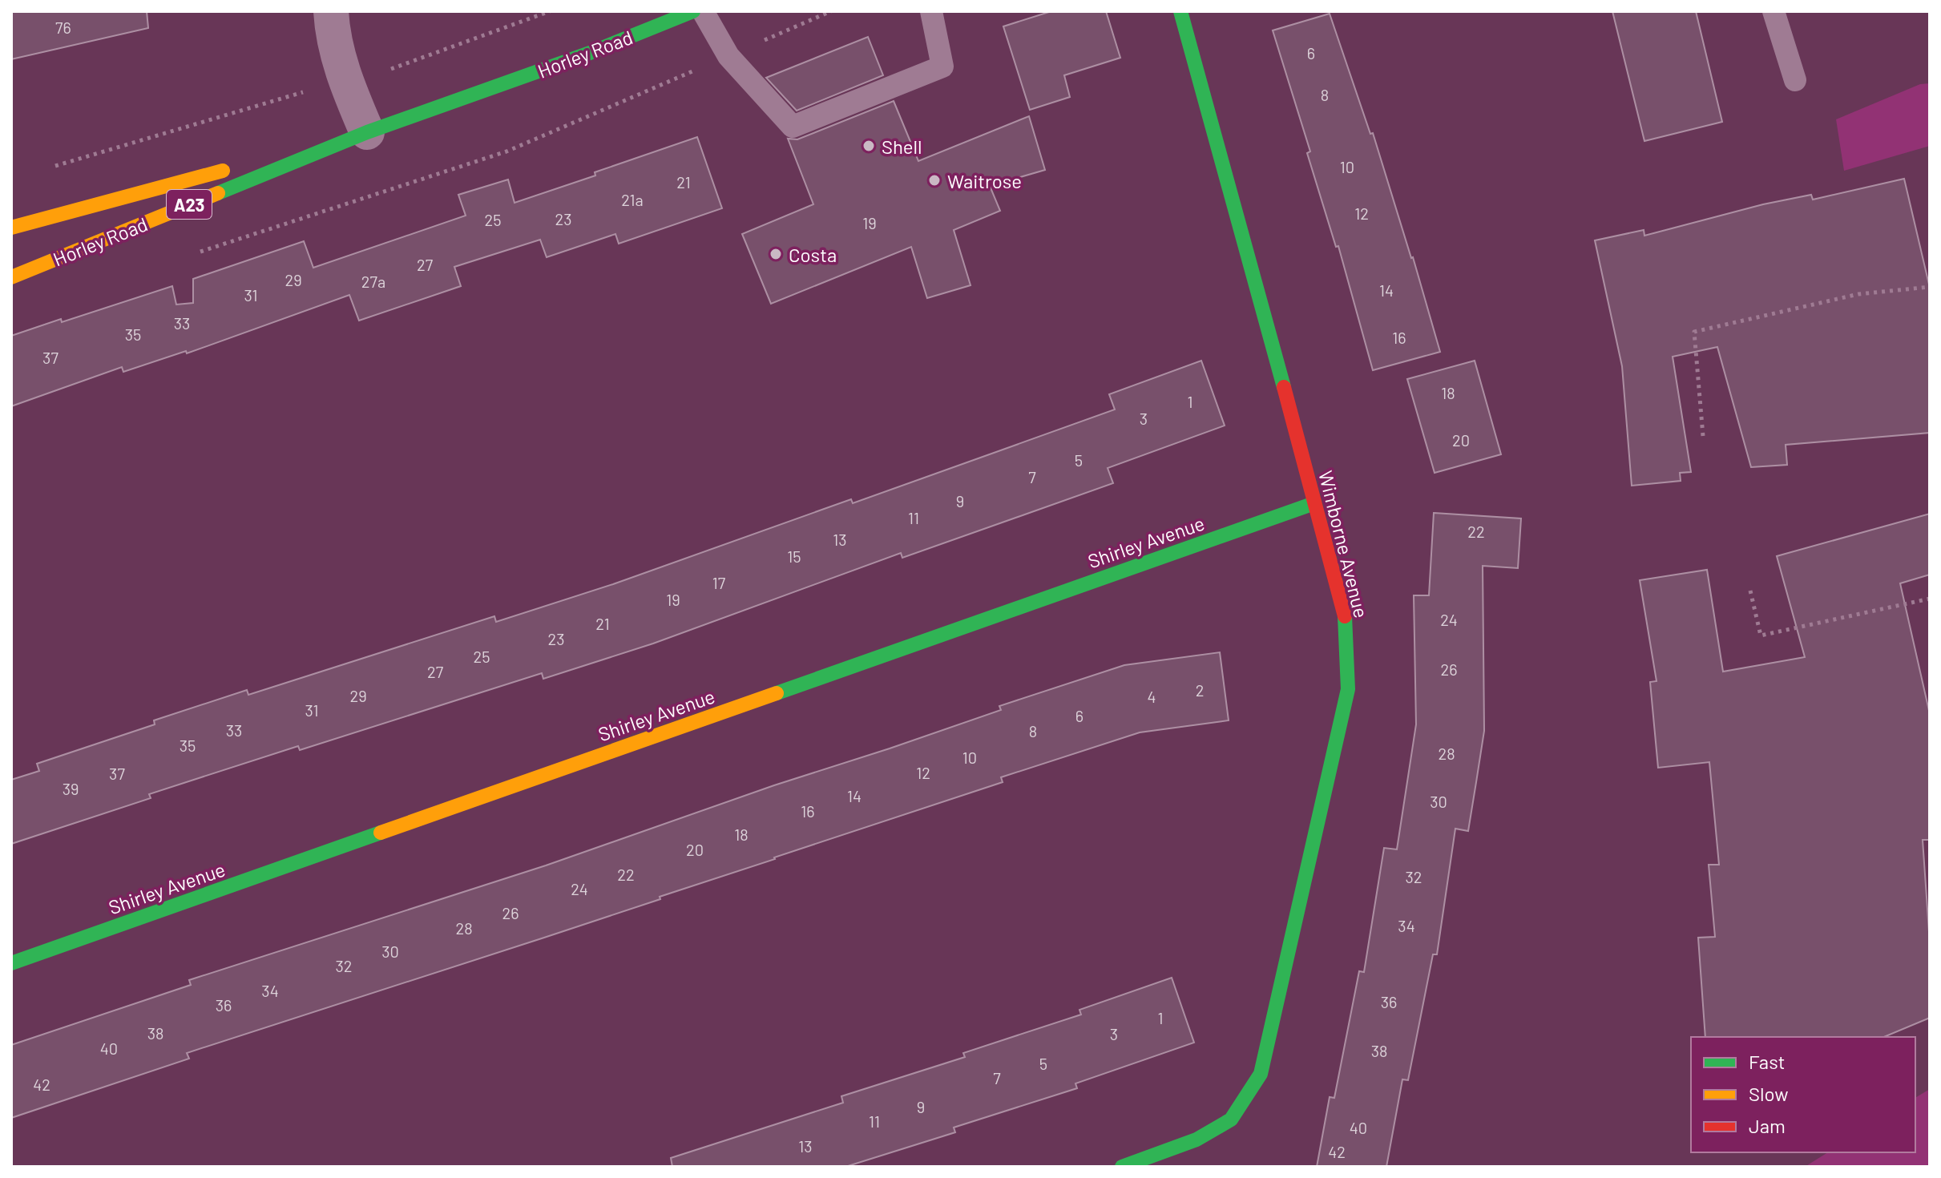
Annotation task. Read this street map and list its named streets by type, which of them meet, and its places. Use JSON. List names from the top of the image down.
{
  "streets": {
    "street": [
      "Horley Road",
      "A23",
      "Shirley Avenue",
      "Wimborne Avenue"
    ]
  },
  "crossings": [
    ["Shirley Avenue", "Wimborne Avenue"]
  ],
  "places": ["Shell", "Waitrose", "Costa"],
  "house_numbers": [
    "76",
    "6",
    "8",
    "10",
    "21",
    "21a",
    "12",
    "23",
    "25",
    "19",
    "27",
    "29",
    "27a",
    "14",
    "31",
    "33",
    "35",
    "16",
    "37",
    "18",
    "1",
    "3",
    "20",
    "5",
    "7",
    "9",
    "11",
    "22",
    "13",
    "15",
    "17",
    "19",
    "24",
    "21",
    "23",
    "25",
    "26",
    "27",
    "2",
    "29",
    "4",
    "31",
    "6",
    "33",
    "8",
    "35",
    "28",
    "10",
    "12",
    "37",
    "39",
    "14",
    "30",
    "16",
    "18",
    "20",
    "22",
    "32",
    "24",
    "26",
    "34",
    "28",
    "30",
    "32",
    "34",
    "36",
    "36",
    "1",
    "38",
    "3",
    "40",
    "38",
    "5",
    "7",
    "42",
    "9",
    "11",
    "40",
    "13",
    "42"
  ],
  "legend": ["Fast", "Slow", "Jam"]
}
